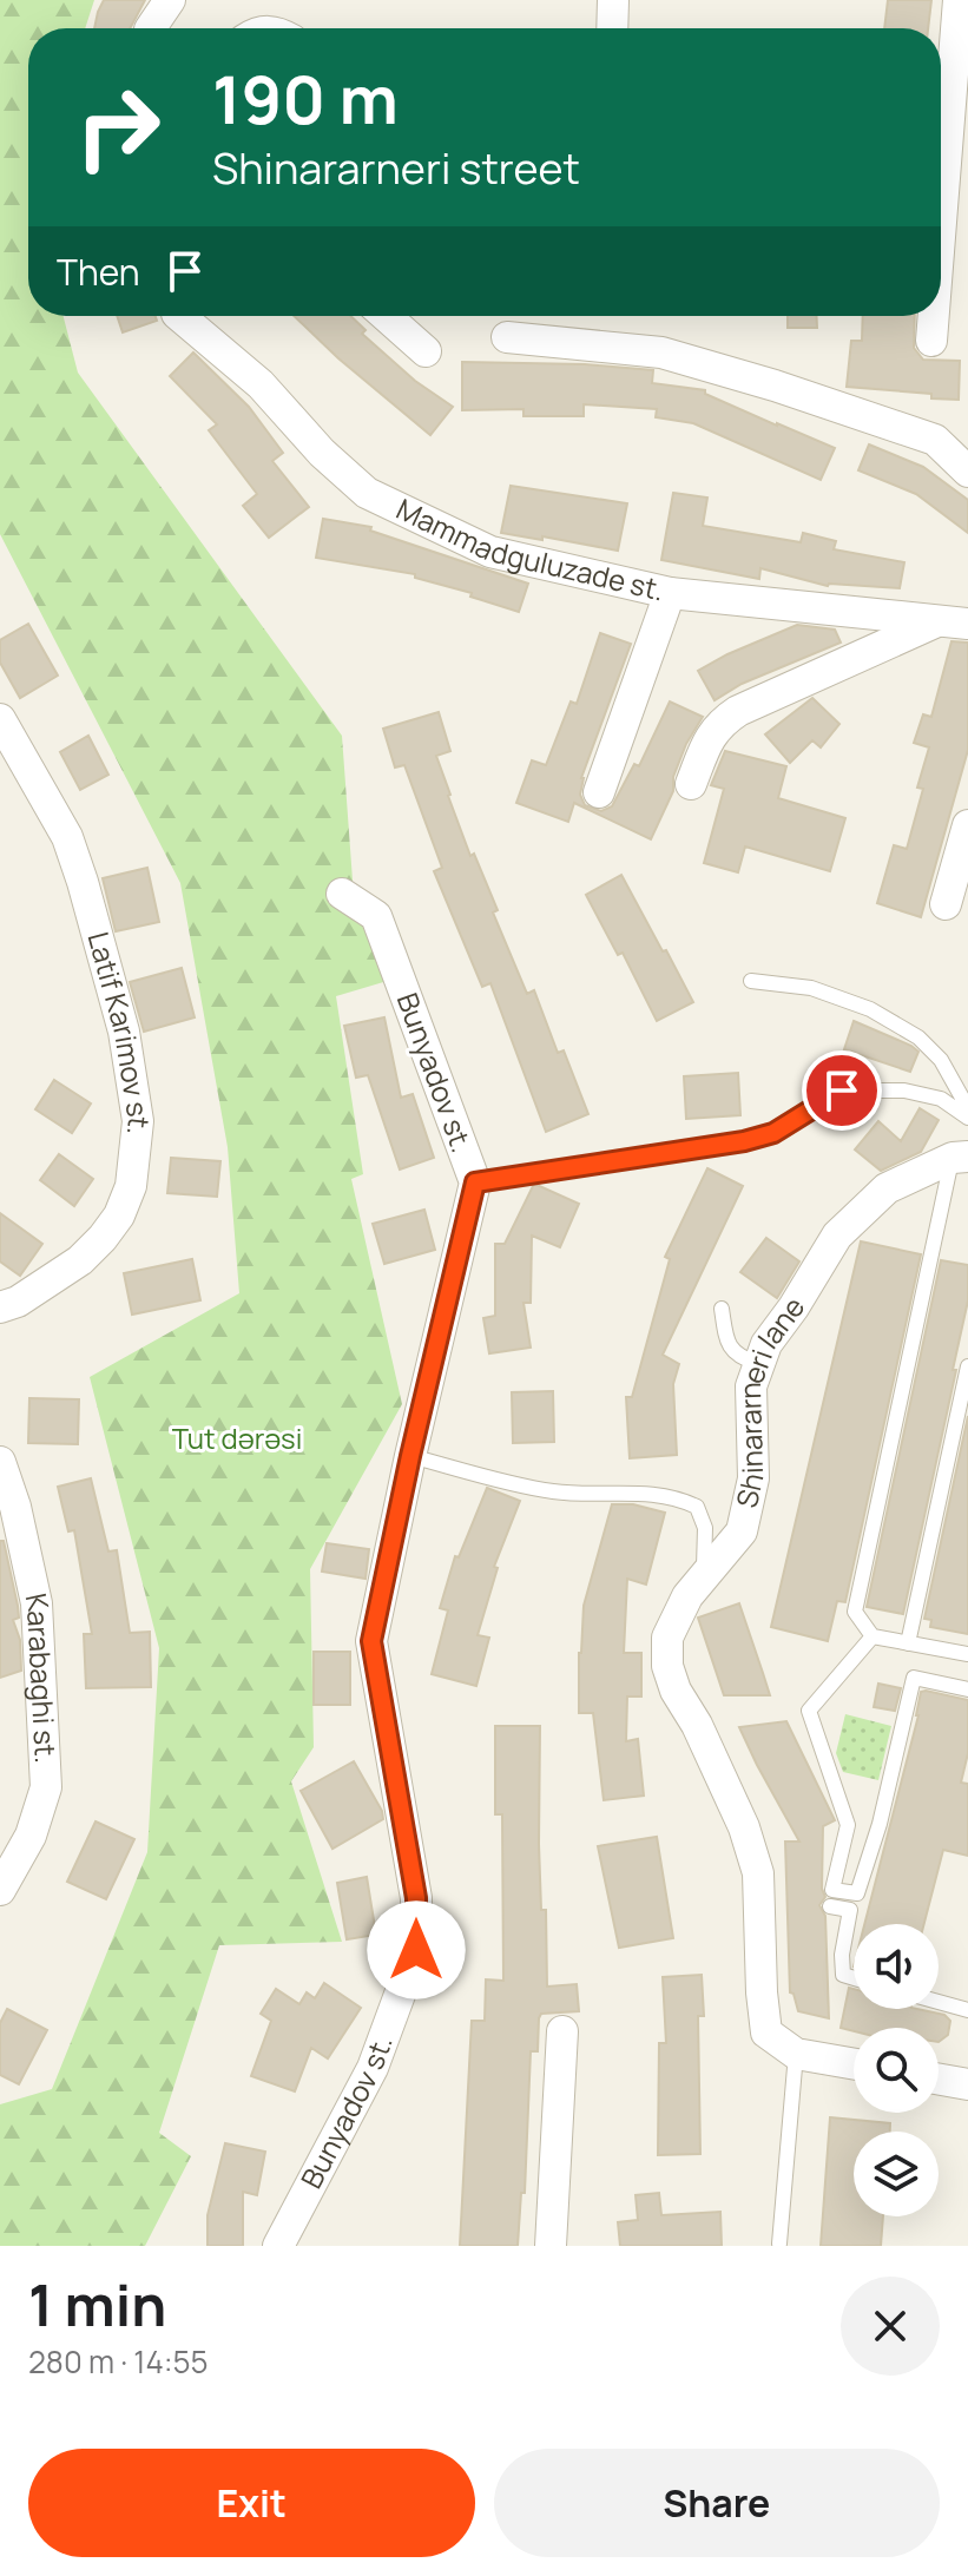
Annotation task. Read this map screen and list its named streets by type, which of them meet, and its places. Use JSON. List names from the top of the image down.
{
  "streets": {
    "street": [
      "Mammadguluzade st.",
      "Latif Karimov st.",
      "Bunyadov st.",
      "Shinararneri lane",
      "Karabaghi st."
    ]
  },
  "parks": ["Tut dərəsi"],
  "page": {
    "turn": ["190 m", "Shinararneri street"],
    "then": "Then",
    "heading": ["1 min", "280 m · 14:55"],
    "buttons": ["Exit", "Share"]
  }
}
